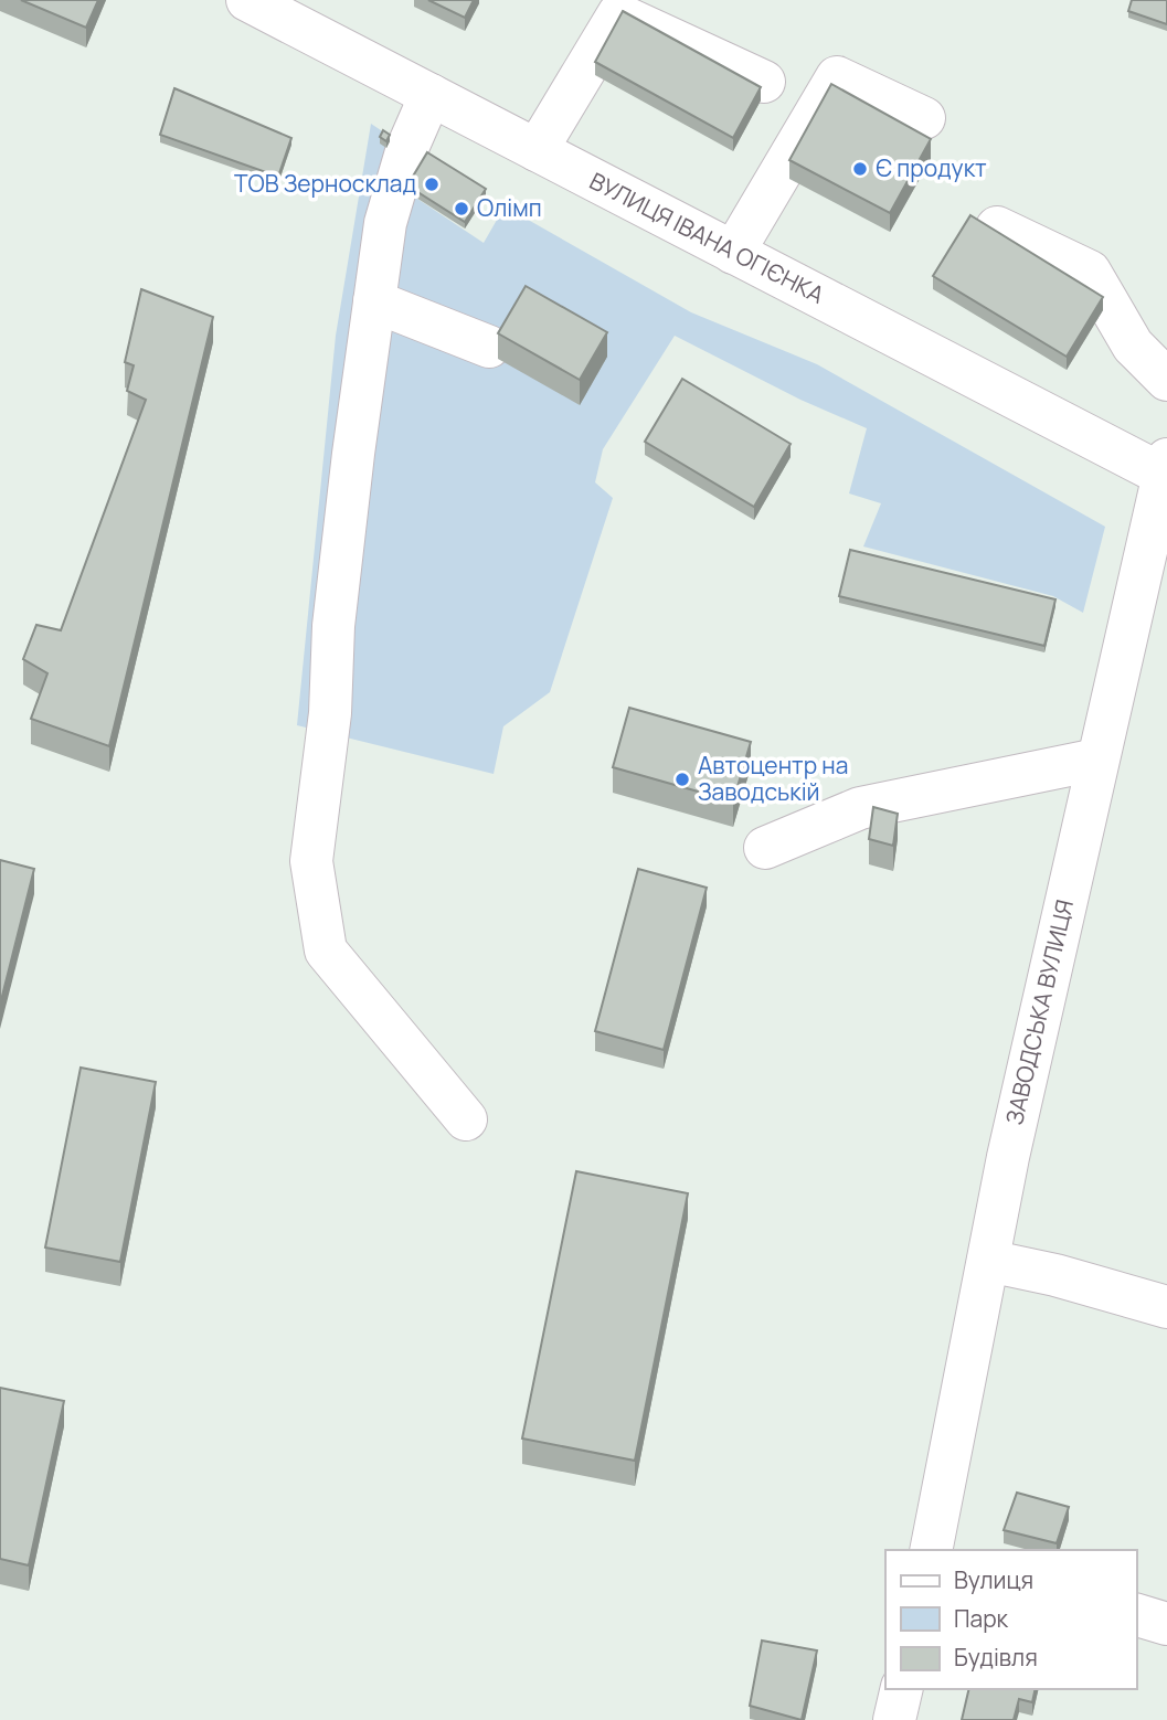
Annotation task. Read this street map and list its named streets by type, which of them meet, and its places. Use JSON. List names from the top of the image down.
{
  "streets": {
    "street": ["ВУЛИЦЯ ІВАНА ОГІЄНКА", "ЗАВОДСЬКА ВУЛИЦЯ"]
  },
  "crossings": [
    ["ВУЛИЦЯ ІВАНА ОГІЄНКА", "ЗАВОДСЬКА ВУЛИЦЯ"]
  ],
  "places": [
    "Є продукт",
    "ТОВ Зерносклад",
    "Олімп",
    "Автоцентр на Заводській"
  ],
  "legend": ["Вулиця", "Парк", "Будівля"]
}
